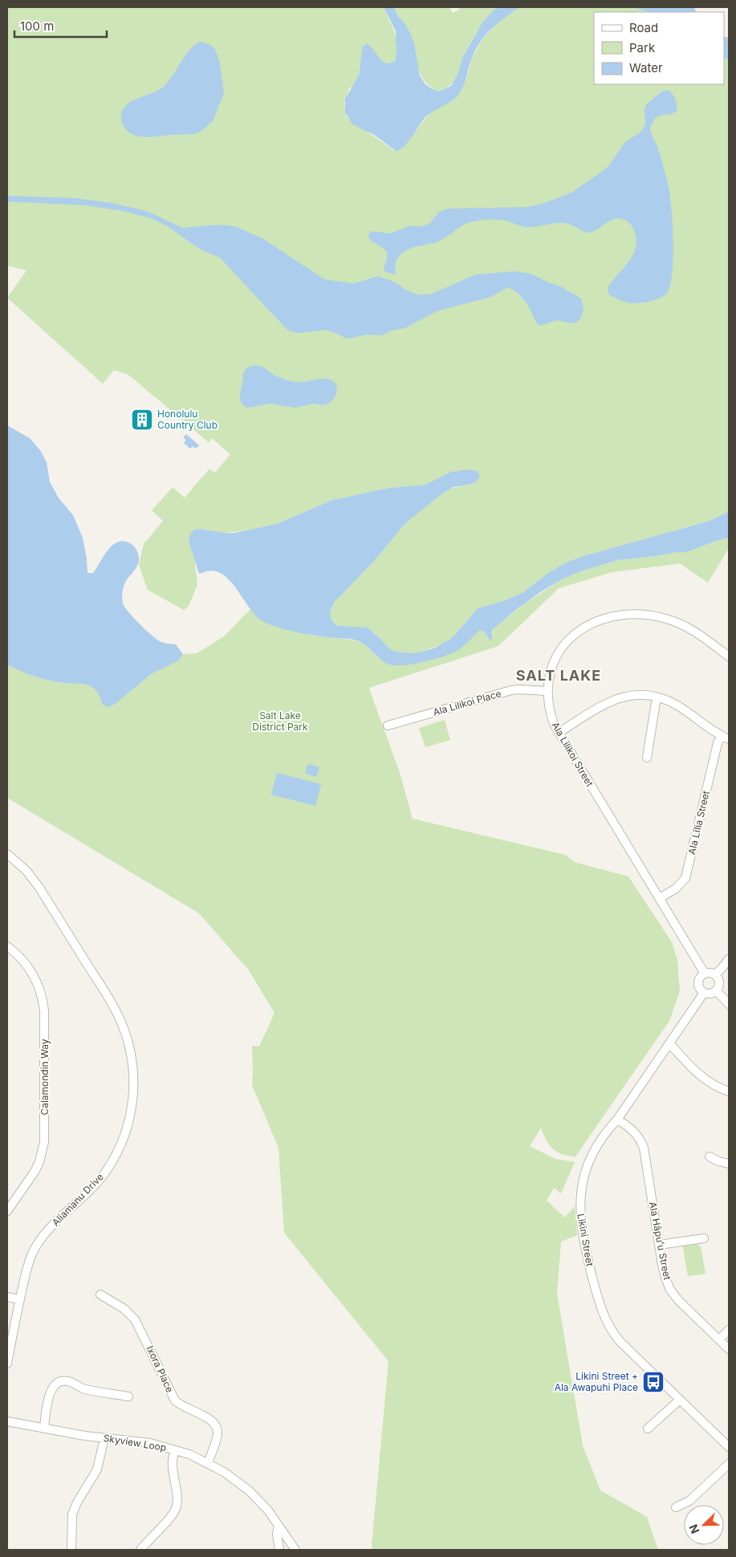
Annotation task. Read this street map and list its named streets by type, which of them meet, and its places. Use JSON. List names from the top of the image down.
{
  "streets": {
    "street": [
      "Ala Lilikoi Place",
      "Ala Lilikoi Street",
      "Ala Līlia Street",
      "Calamondin Way",
      "Aliamanu Drive",
      "Likini Street",
      "Ala Hāpuʻu Street",
      "Ixora Place",
      "Skyview Loop"
    ]
  },
  "crossings": [
    ["Ala Lilikoi Place", "Ala Lilikoi Street"],
    ["Ala Lilikoi Street", "Ala Līlia Street"],
    ["Ala Lilikoi Street", "Likini Street"],
    ["Likini Street", "Ala Hāpuʻu Street"],
    ["Ixora Place", "Skyview Loop"]
  ],
  "districts": ["SALT LAKE"],
  "parks": ["Salt Lake District Park"],
  "places": {
    "building": ["Honolulu Country Club"],
    "bus stop": ["Likini Street + Ala Awapuhi Place"]
  },
  "legend": ["Road", "Park", "Water"],
  "scale_bar": "100 m",
  "north": "bottom left"
}
